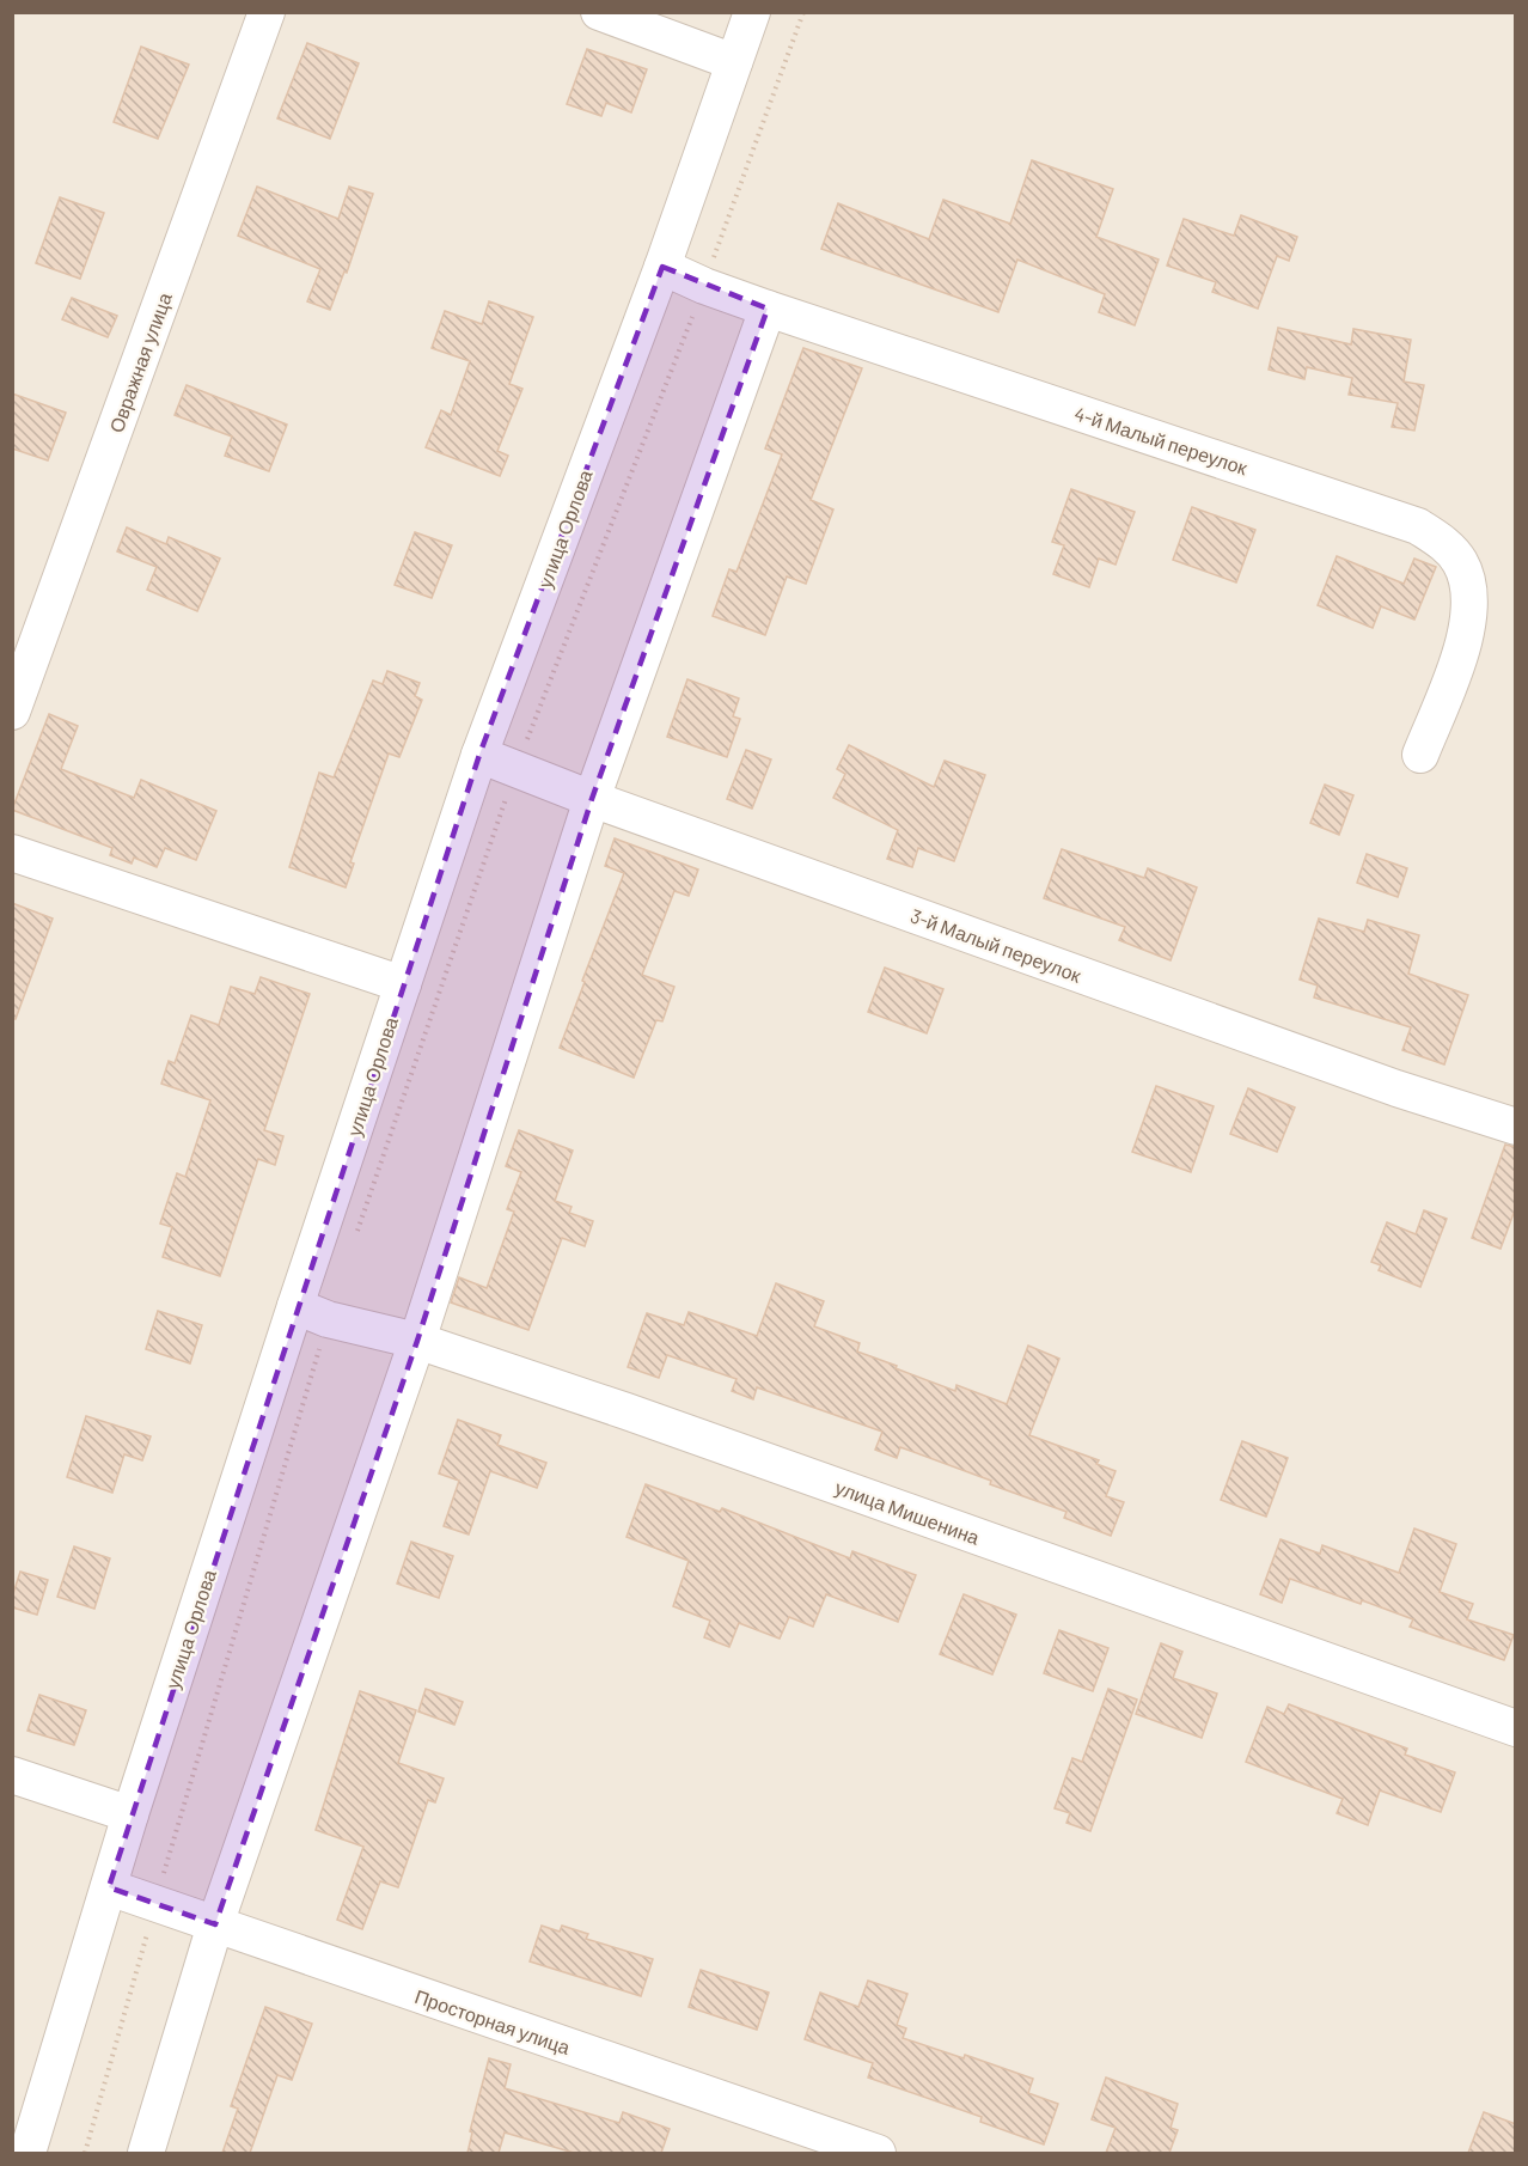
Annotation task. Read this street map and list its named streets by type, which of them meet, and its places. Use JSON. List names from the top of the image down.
{
  "streets": {
    "street": [
      "Овражная улица",
      "4-й Малый переулок",
      "улица Орлова",
      "3-й Малый переулок",
      "улица Мишенина",
      "Просторная улица"
    ]
  },
  "crossings": [
    ["4-й Малый переулок", "улица Орлова"],
    ["улица Орлова", "3-й Малый переулок"],
    ["улица Орлова", "улица Мишенина"],
    ["улица Орлова", "Просторная улица"]
  ]
}
